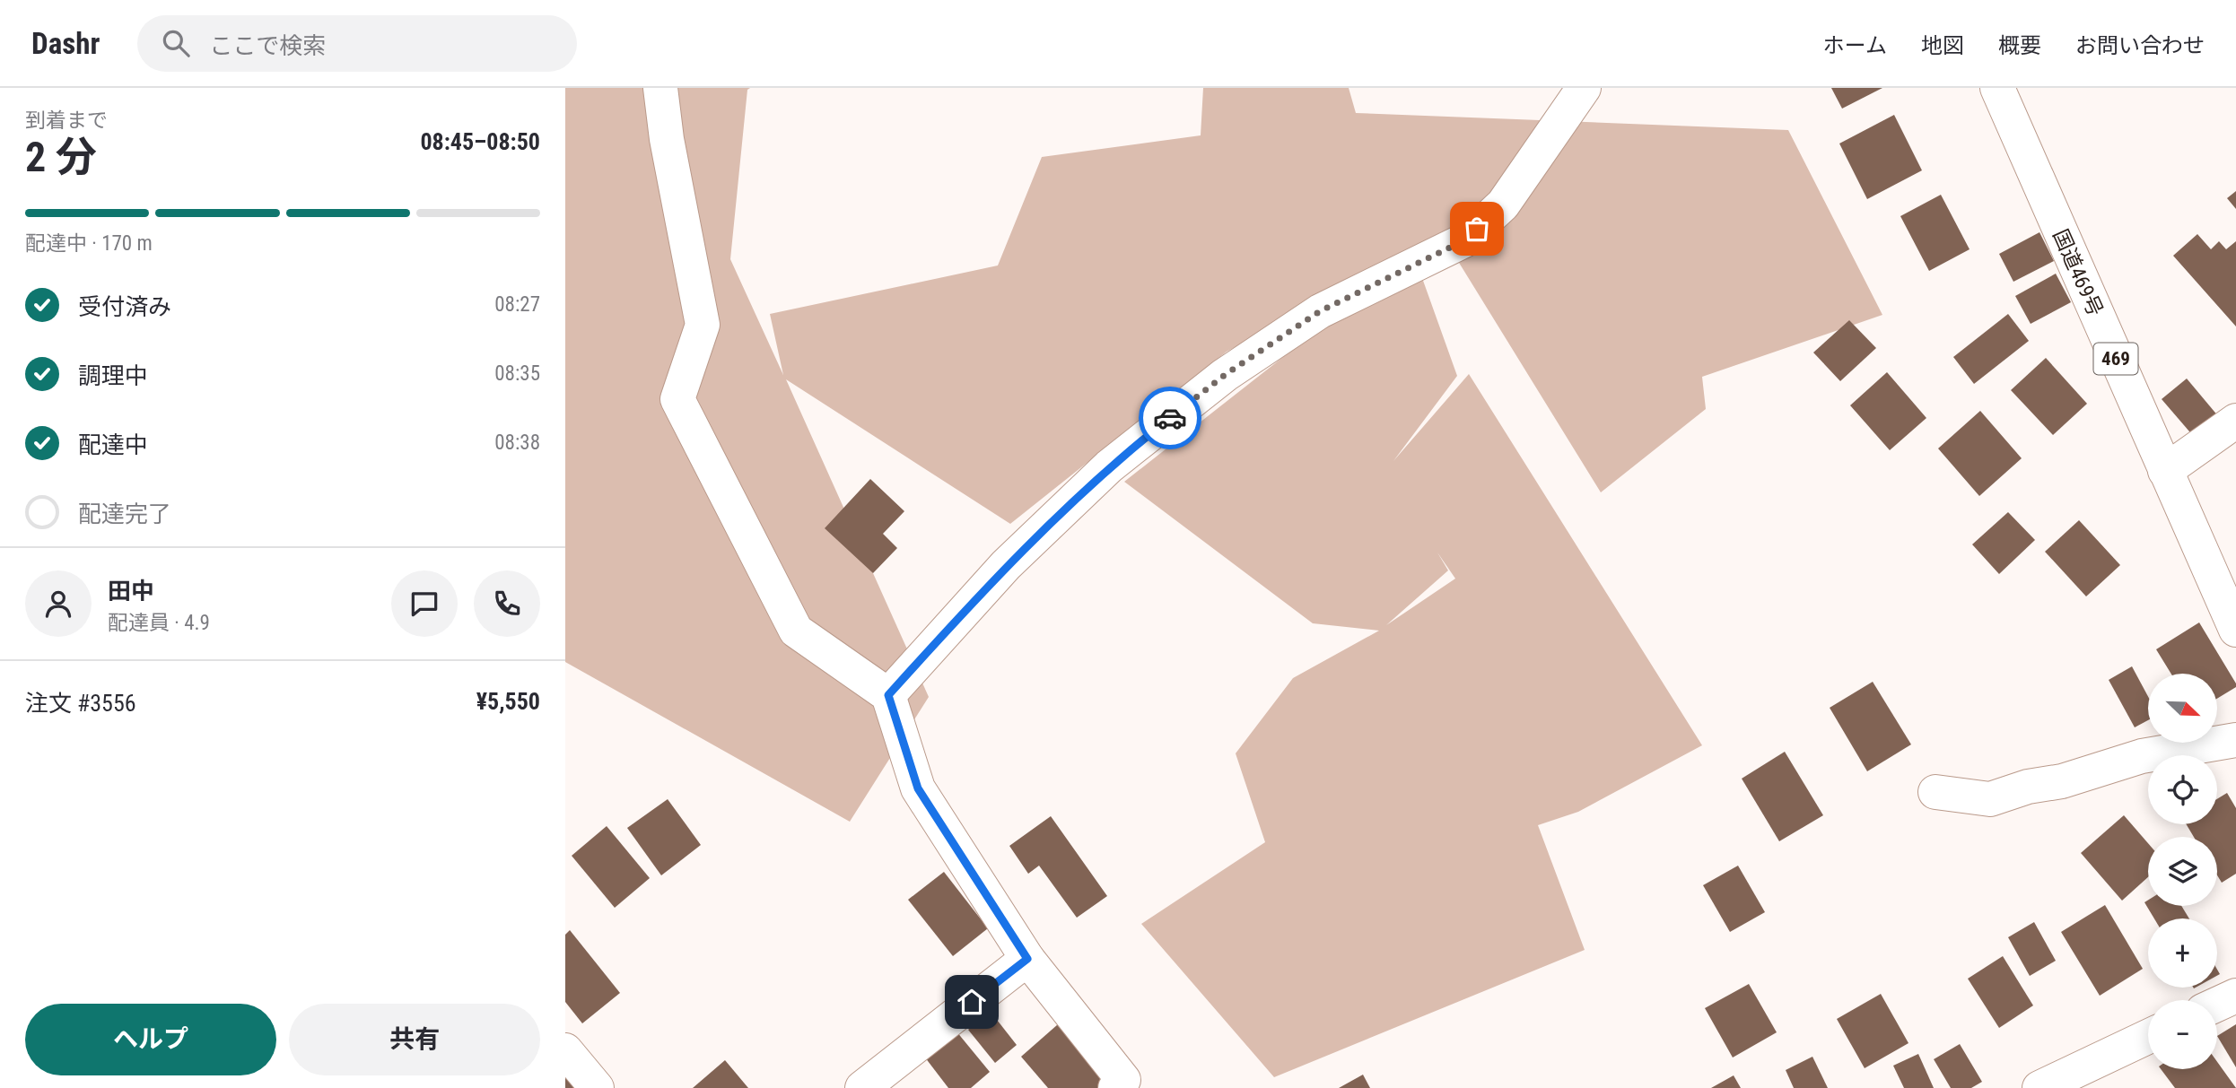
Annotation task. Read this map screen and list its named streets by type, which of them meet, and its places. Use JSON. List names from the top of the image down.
{
  "streets": {
    "main road": ["国道469号", "469"]
  },
  "north": "bottom right",
  "page": {
    "header": "Dashr",
    "search": "ここで検索",
    "nav": [
      "ホーム",
      "地図",
      "概要",
      "お問い合わせ"
    ],
    "heading": ["2 分", "到着まで", "08:45–08:50"],
    "panel": [
      "田中",
      "配達員 · 4.9",
      "注文 #3556",
      "¥5,550"
    ],
    "bar": "配達中 · 170 m",
    "list": [
      ["受付済み", "08:27"],
      ["調理中", "08:35"],
      ["配達中", "08:38"],
      "配達完了"
    ],
    "map_buttons": ["+", "−"],
    "buttons": ["ヘルプ", "共有"]
  }
}
